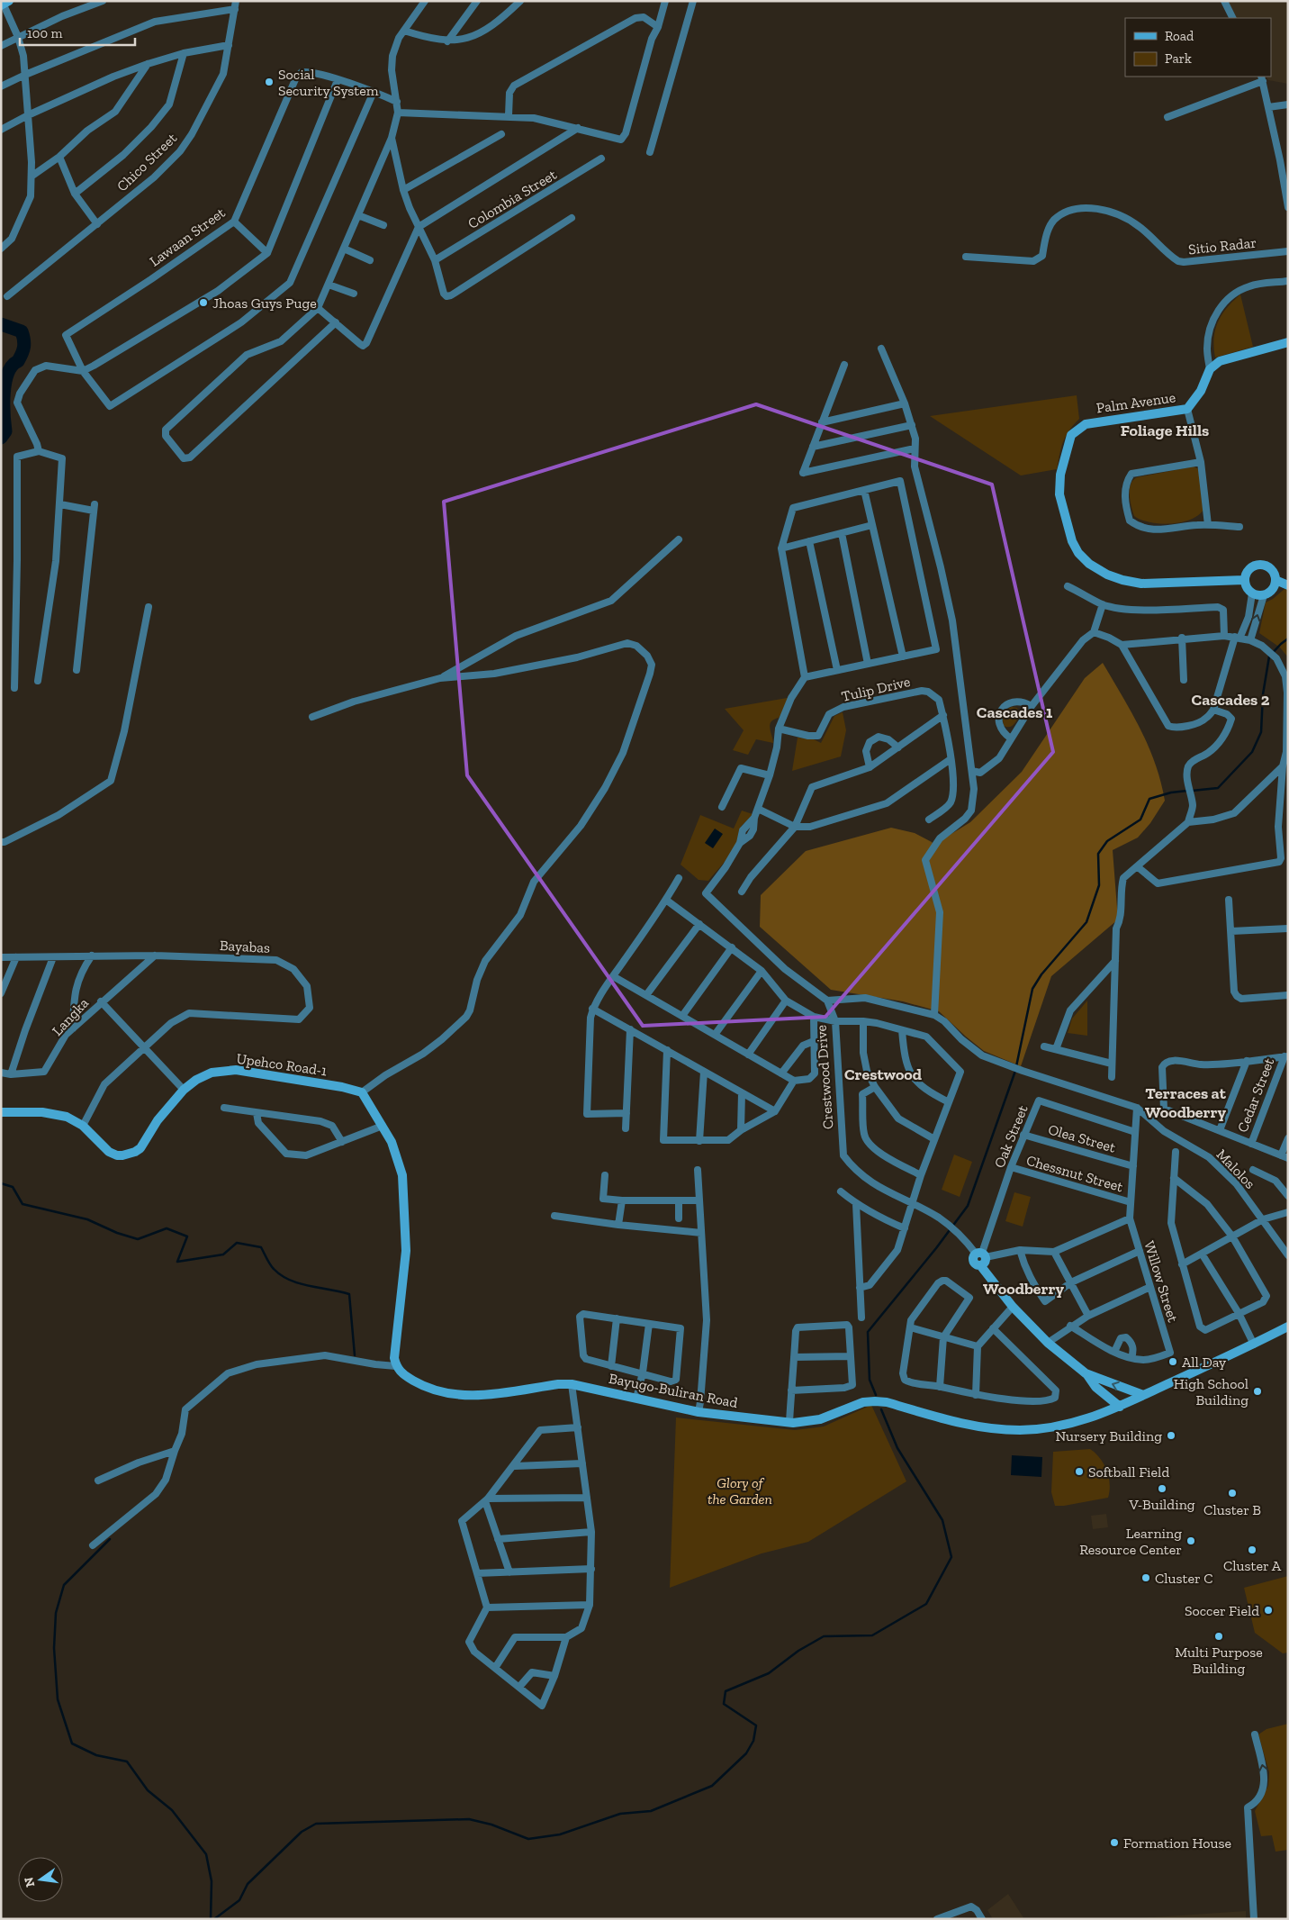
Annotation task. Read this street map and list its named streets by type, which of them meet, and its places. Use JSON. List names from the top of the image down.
{
  "streets": {
    "street": [
      "Chico Street",
      "Colombia Street",
      "Lawaan Street",
      "Sitio Radar",
      "Palm Avenue",
      "Tulip Drive",
      "Bayabas",
      "Langka",
      "Upehco Road-1",
      "Crestwood Drive",
      "Cedar Street",
      "Oak Street",
      "Olea Street",
      "Malolos",
      "Chessnut Street",
      "Willow Street",
      "Bayugo-Buliran Road"
    ]
  },
  "crossings": [
    ["Bayabas", "Langka"],
    ["Bayabas", "Upehco Road-1"],
    ["Crestwood Drive", "Oak Street"],
    ["Crestwood Drive", "Bayugo-Buliran Road"],
    ["Oak Street", "Olea Street"],
    ["Oak Street", "Chessnut Street"],
    ["Oak Street", "Willow Street"],
    ["Olea Street", "Willow Street"],
    ["Malolos", "Willow Street"],
    ["Chessnut Street", "Willow Street"]
  ],
  "districts": [
    "Foliage Hills",
    "Cascades 2",
    "Cascades 1",
    "Crestwood",
    "Terraces at Woodberry",
    "Woodberry"
  ],
  "parks": ["Glory of the Garden"],
  "places": [
    "Social Security System",
    "Jhoas Guys Puge",
    "All Day",
    "High School Building",
    "Nursery Building",
    "Softball Field",
    "V-Building",
    "Cluster B",
    "Learning Resource Center",
    "Cluster A",
    "Cluster C",
    "Soccer Field",
    "Multi Purpose Building",
    "Formation House"
  ],
  "legend": ["Road", "Park"],
  "scale_bar": "100 m",
  "north": "left"
}
